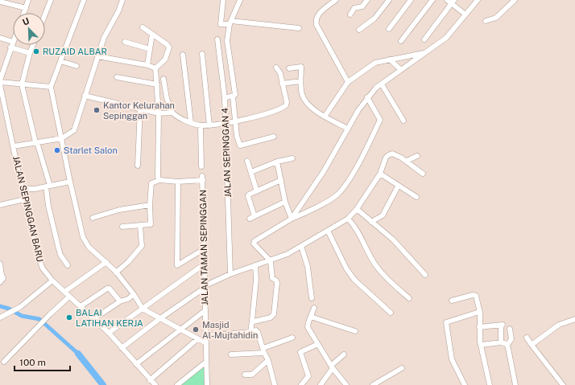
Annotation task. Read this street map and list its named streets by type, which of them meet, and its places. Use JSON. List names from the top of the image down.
{
  "streets": {
    "street": ["JALAN SEPINGGAN 4", "JALAN SEPINGGAN BARU", "JALAN TAMAN SEPINGGAN"]
  },
  "places": [
    "RUZAID ALBAR",
    "Kantor Kelurahan Sepinggan",
    "Starlet Salon",
    "BALAI LATIHAN KERJA",
    "Masjid Al-Mujtahidin"
  ],
  "scale_bar": "100 m",
  "north": "top left"
}
